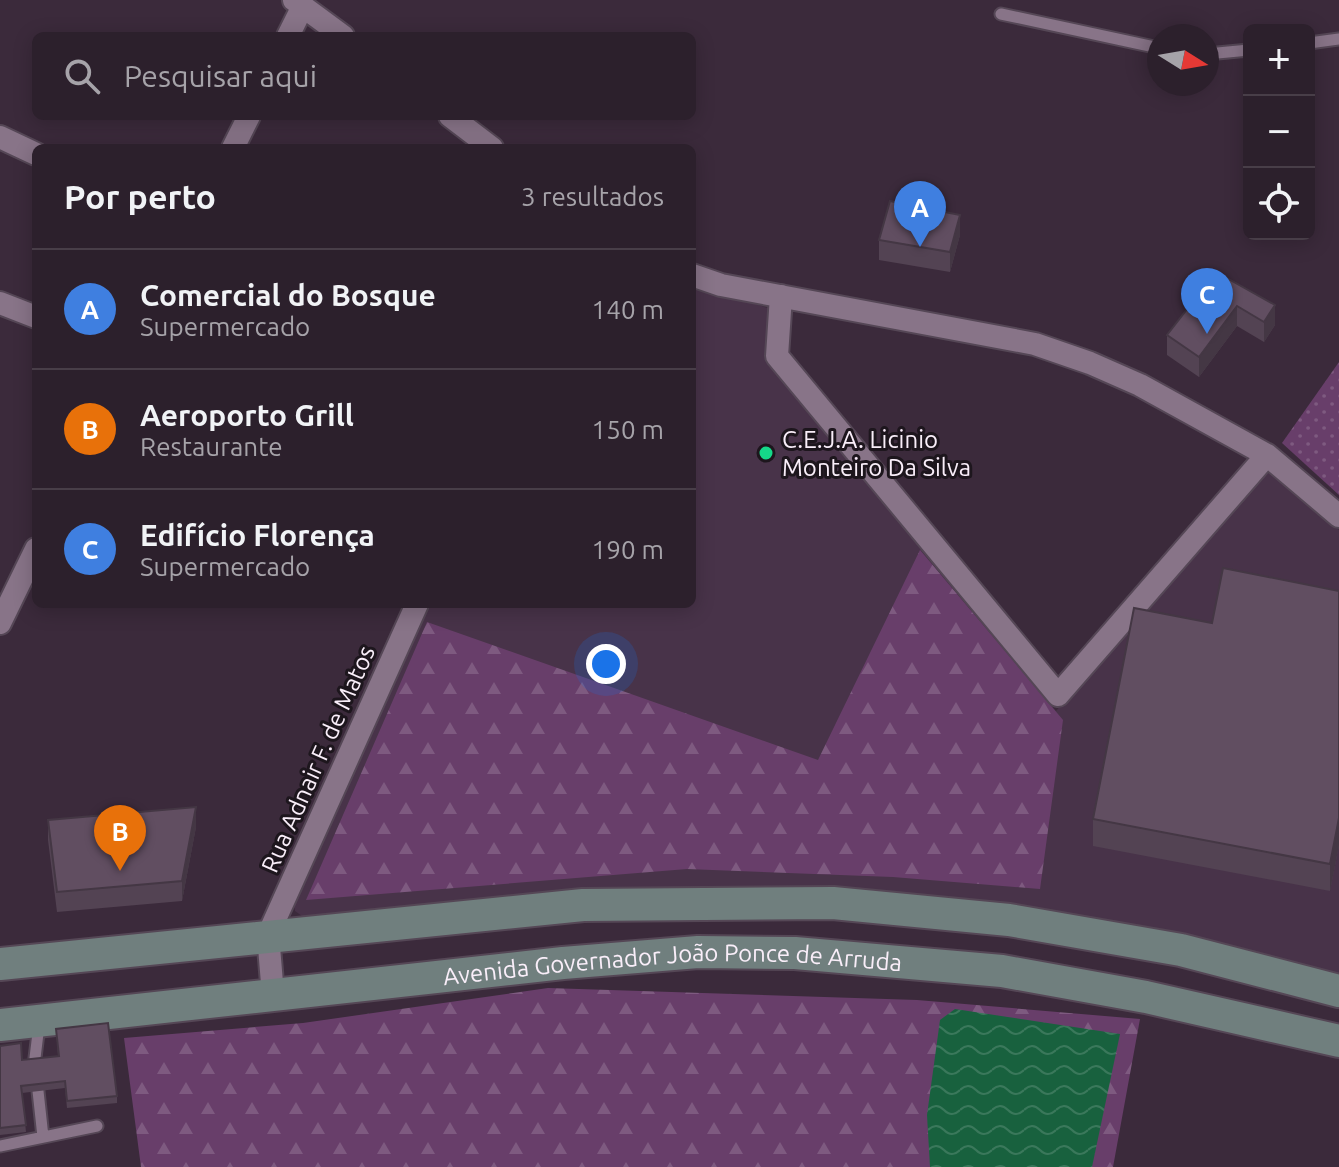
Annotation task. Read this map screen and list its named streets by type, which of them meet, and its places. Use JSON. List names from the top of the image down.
{
  "streets": {
    "main road": ["Avenida Governador João Ponce de Arruda"],
    "street": ["Rua Adnair F. de Matos"]
  },
  "places": ["C.E.J.A. Licinio Monteiro Da Silva"],
  "north": "right",
  "page": {
    "map_buttons": ["+", "−"],
    "search": "Pesquisar aqui",
    "heading": ["Por perto", "3 resultados"],
    "pins": ["A", "C", "B"],
    "list": [
      {
        "mark": "A",
        "name": "Comercial do Bosque",
        "note": "Supermercado",
        "value": "140 m"
      },
      {
        "mark": "B",
        "name": "Aeroporto Grill",
        "note": "Restaurante",
        "value": "150 m"
      },
      {
        "mark": "C",
        "name": "Edifício Florença",
        "note": "Supermercado",
        "value": "190 m"
      }
    ]
  }
}
